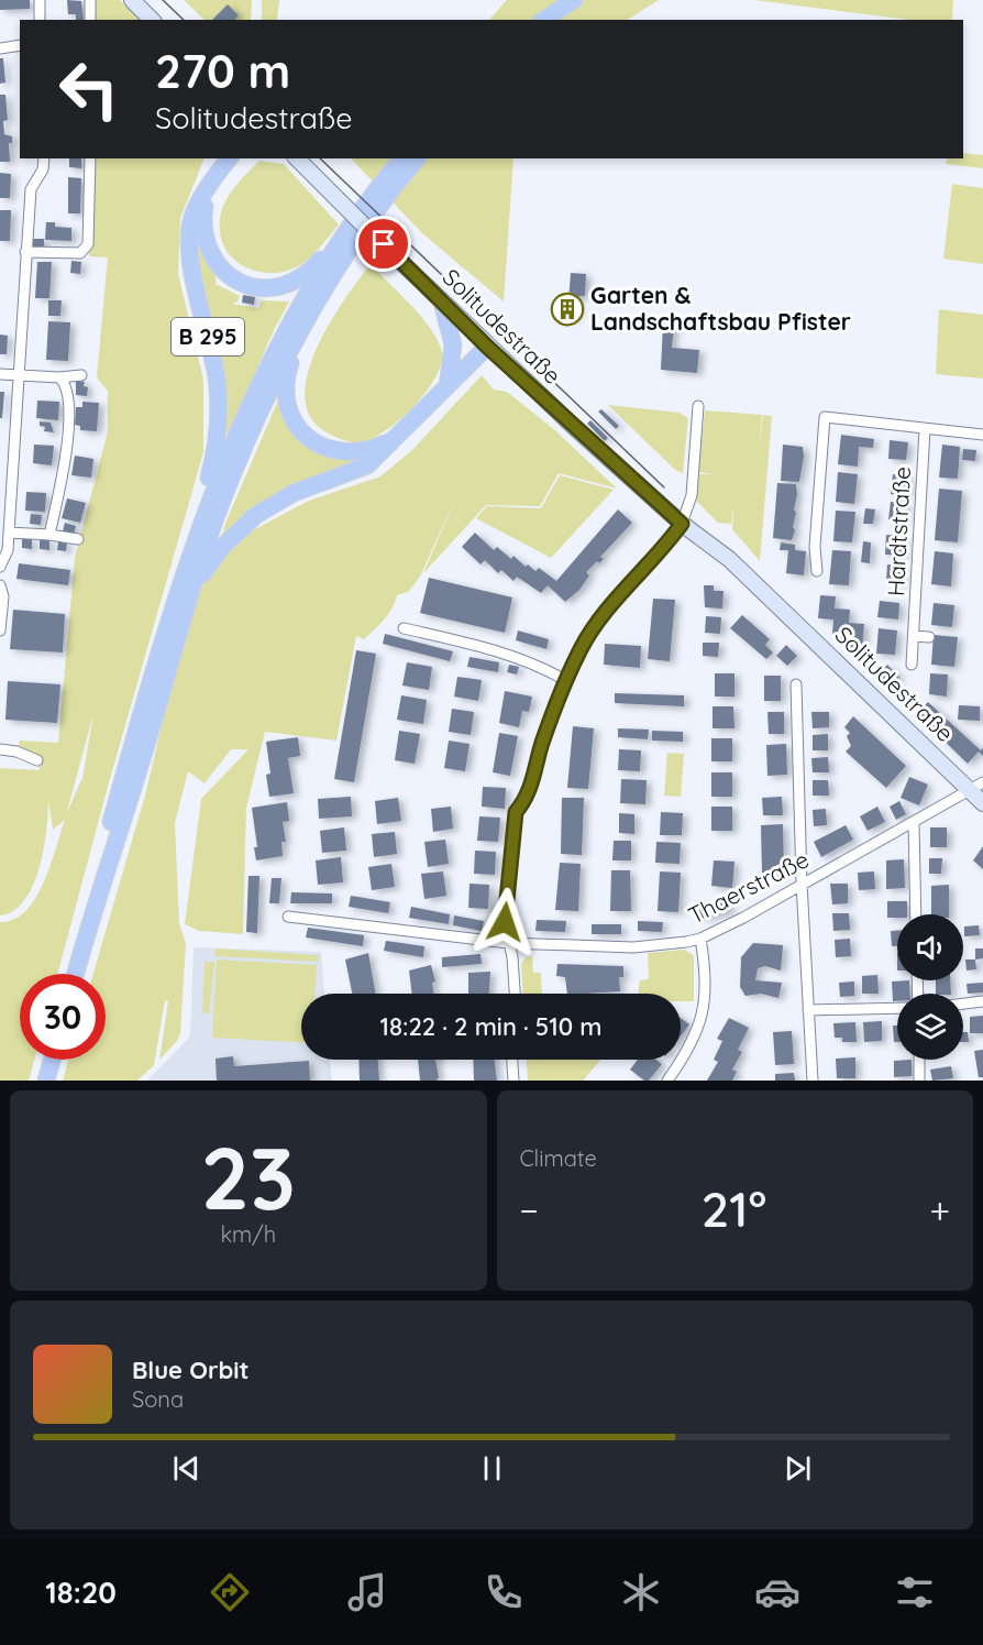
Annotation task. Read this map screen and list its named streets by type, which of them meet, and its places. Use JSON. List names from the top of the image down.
{
  "streets": {
    "main road": ["Solitudestraße", "B 295"],
    "street": ["Hardtstraße", "Thaerstraße"]
  },
  "crossings": [
    ["Solitudestraße", "B 295"],
    ["Solitudestraße", "Thaerstraße"]
  ],
  "places": {
    "building": ["Garten & Landschaftsbau Pfister"]
  },
  "page": {
    "turn": ["270 m", "Solitudestraße"],
    "limit": "30",
    "trip": "18:22 · 2 min · 510 m",
    "tile": [
      ["23", "km/h"],
      "Climate"
    ],
    "heat": ["−", "21°", "+"],
    "song": ["Blue Orbit", "Sona"],
    "tabs": "18:20"
  }
}
